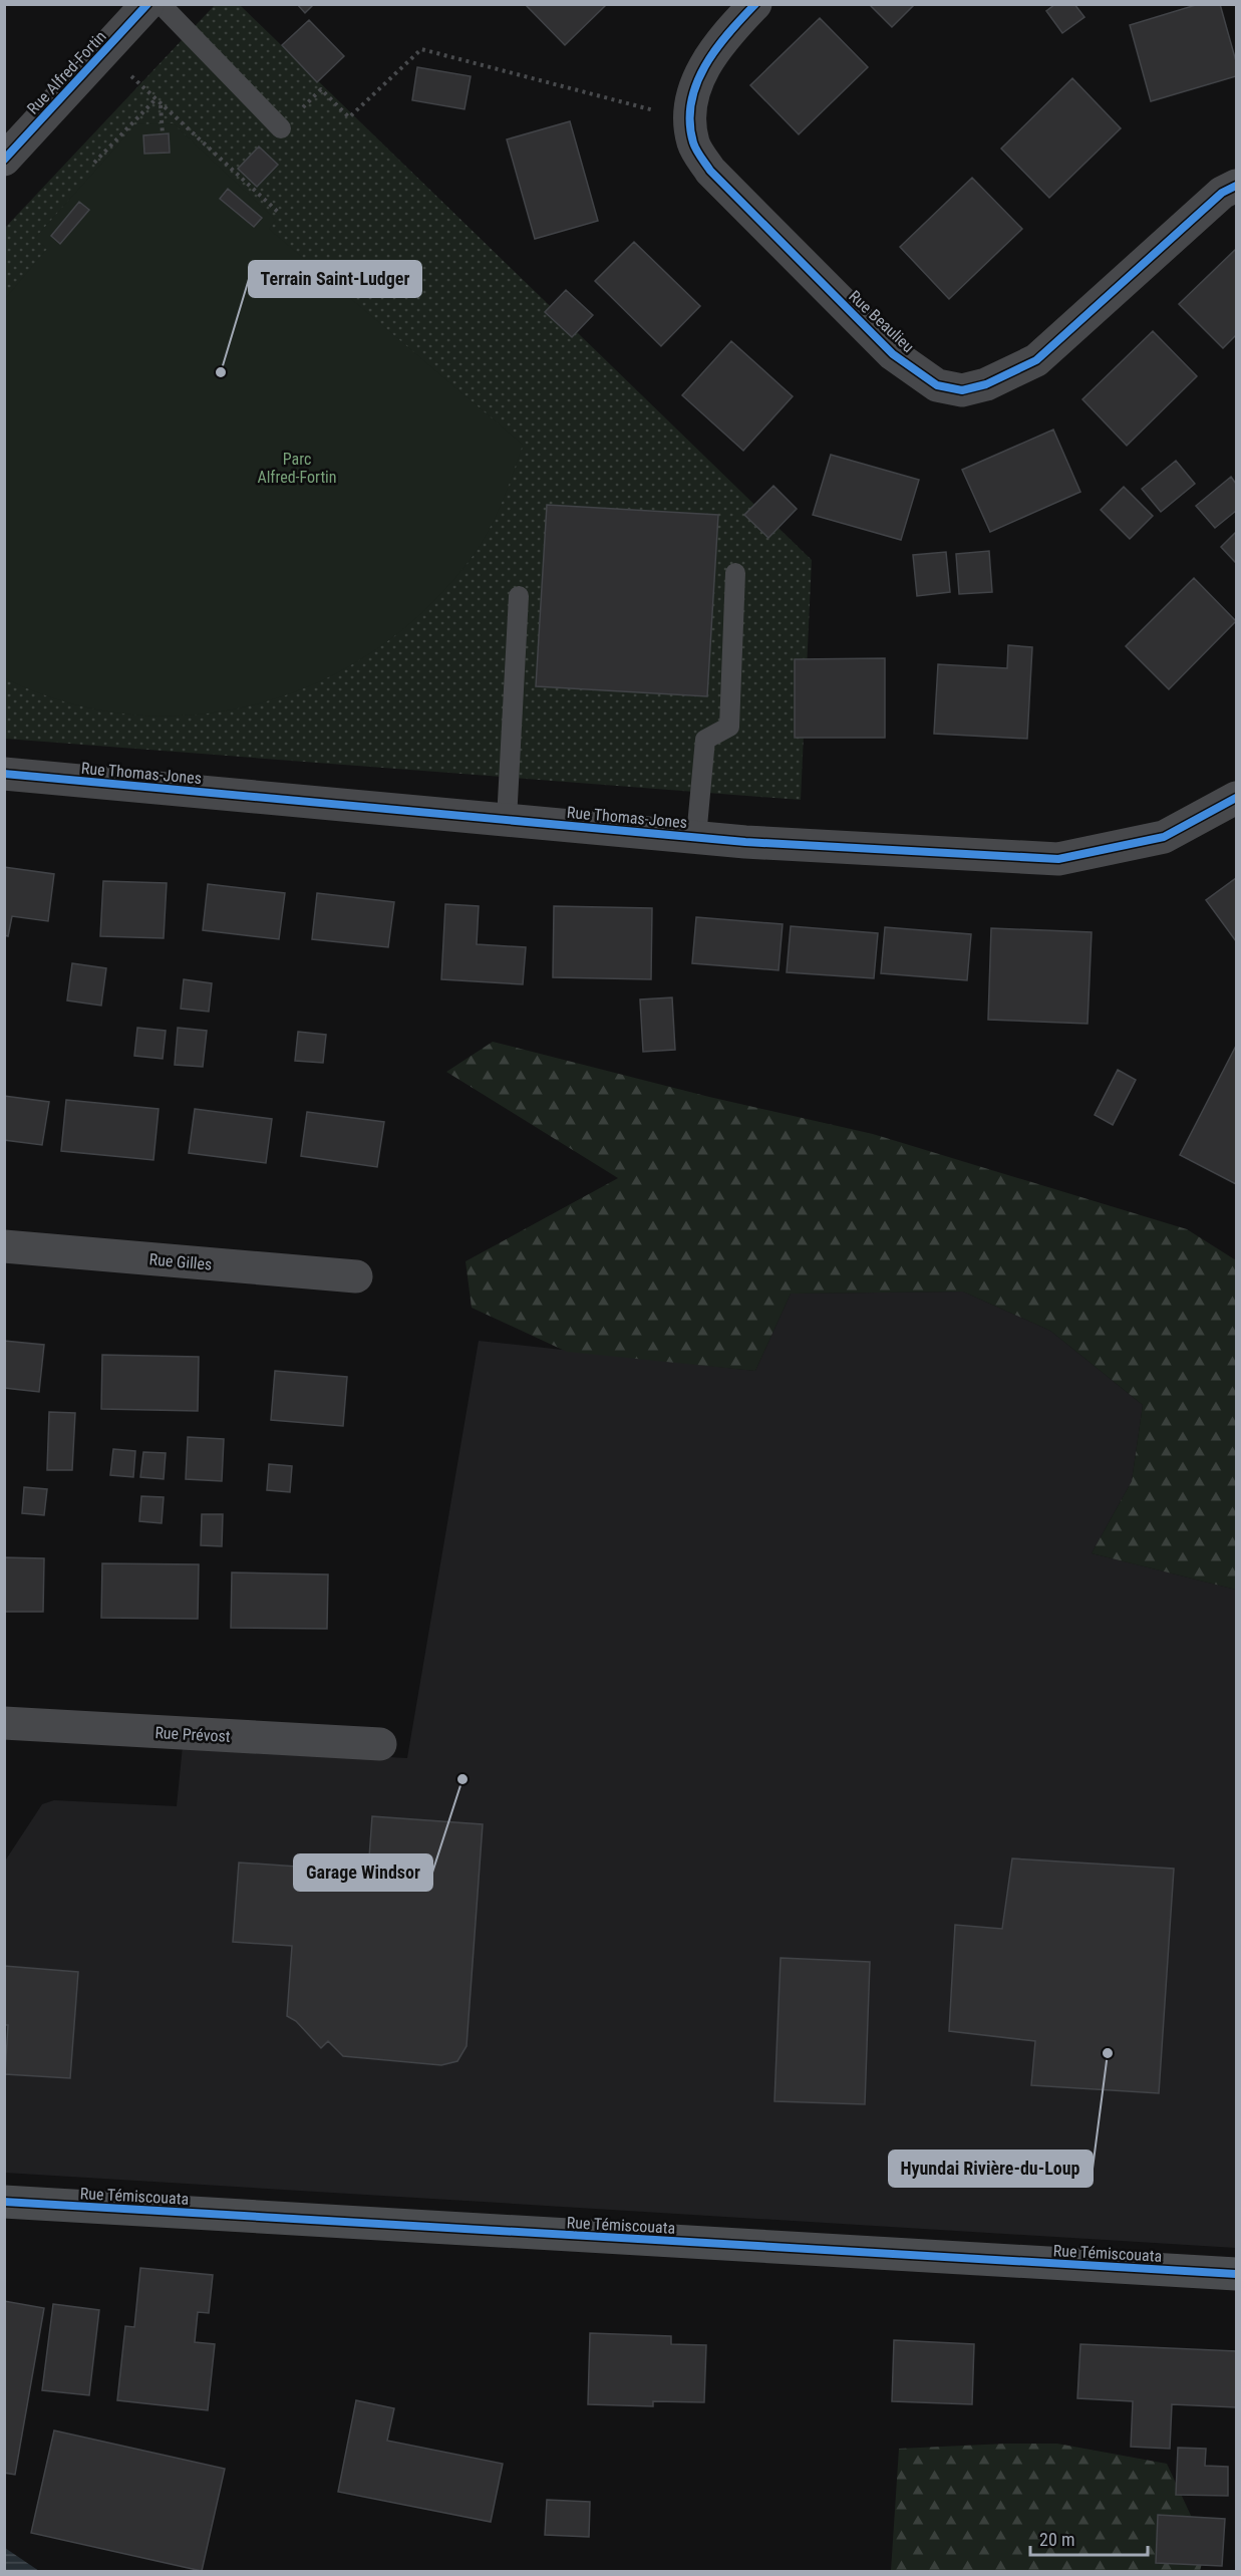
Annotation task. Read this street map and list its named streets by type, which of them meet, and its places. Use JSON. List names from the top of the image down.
{
  "streets": {
    "main road": ["Rue Témiscouata"],
    "street": [
      "Rue Alfred-Fortin",
      "Rue Beaulieu",
      "Rue Thomas-Jones",
      "Rue Gilles",
      "Rue Prévost"
    ]
  },
  "parks": ["Parc Alfred-Fortin"],
  "places": ["Terrain Saint-Ludger", "Garage Windsor", "Hyundai Rivière-du-Loup"],
  "scale_bar": "20 m"
}
